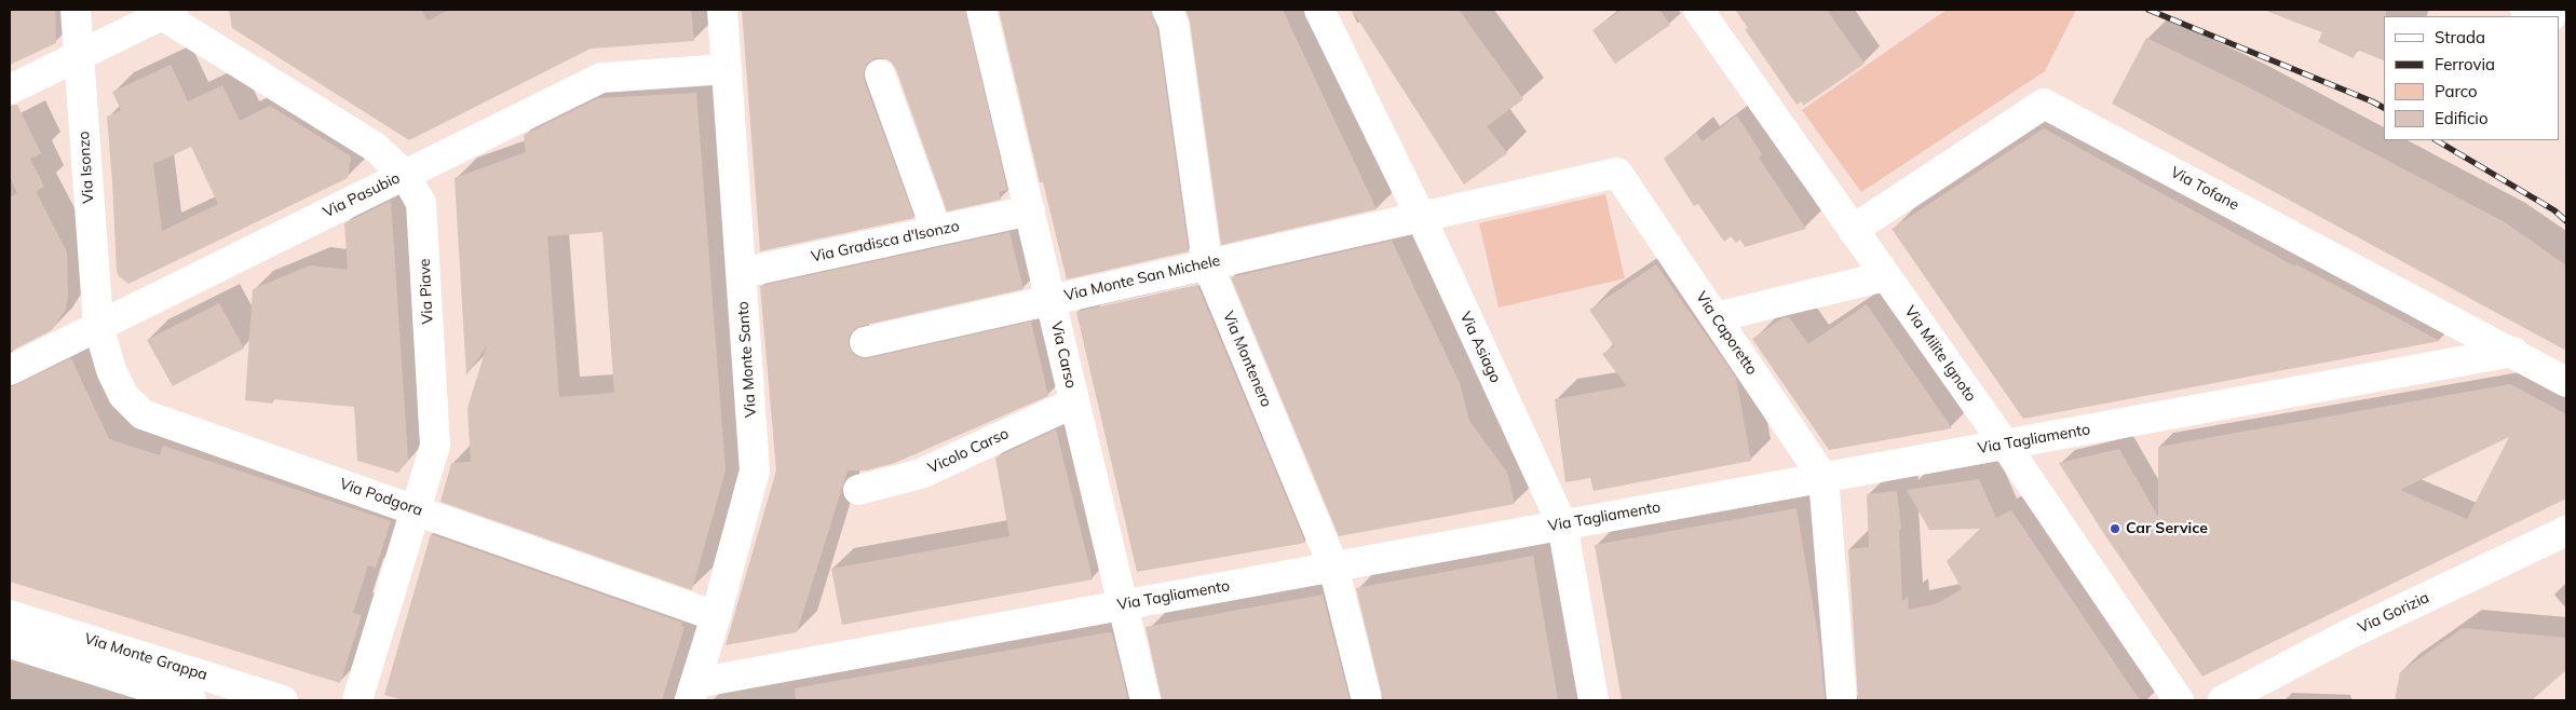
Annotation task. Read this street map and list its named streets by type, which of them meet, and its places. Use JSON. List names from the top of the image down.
{
  "streets": {
    "street": [
      "Via Isonzo",
      "Via Tofane",
      "Via Pasubio",
      "Via Gradisca d'Isonzo",
      "Via Monte San Michele",
      "Via Piave",
      "Via Caporetto",
      "Via Asiago",
      "Via Milite Ignoto",
      "Via Carso",
      "Via Monte Santo",
      "Via Montenero",
      "Via Tagliamento",
      "Vicolo Carso",
      "Via Podgora",
      "Via Gorizia",
      "Via Monte Grappa"
    ]
  },
  "crossings": [
    ["Via Isonzo", "Via Pasubio"],
    ["Via Isonzo", "Via Podgora"],
    ["Via Tofane", "Via Milite Ignoto"],
    ["Via Tofane", "Via Tagliamento"],
    ["Via Pasubio", "Via Piave"],
    ["Via Pasubio", "Via Monte Santo"],
    ["Via Pasubio", "Via Podgora"],
    ["Via Gradisca d'Isonzo", "Via Carso"],
    ["Via Gradisca d'Isonzo", "Via Monte Santo"],
    ["Via Monte San Michele", "Via Caporetto"],
    ["Via Monte San Michele", "Via Asiago"],
    ["Via Monte San Michele", "Via Carso"],
    ["Via Monte San Michele", "Via Montenero"],
    ["Via Piave", "Via Podgora"],
    ["Via Caporetto", "Via Asiago"],
    ["Via Caporetto", "Via Tagliamento"],
    ["Via Asiago", "Via Tagliamento"],
    ["Via Milite Ignoto", "Via Tagliamento"],
    ["Via Carso", "Via Tagliamento"],
    ["Via Carso", "Vicolo Carso"],
    ["Via Monte Santo", "Via Tagliamento"],
    ["Via Monte Santo", "Via Podgora"],
    ["Via Montenero", "Via Tagliamento"]
  ],
  "places": ["Car Service"],
  "legend": [
    "Strada",
    "Ferrovia",
    "Parco",
    "Edificio"
  ]
}
